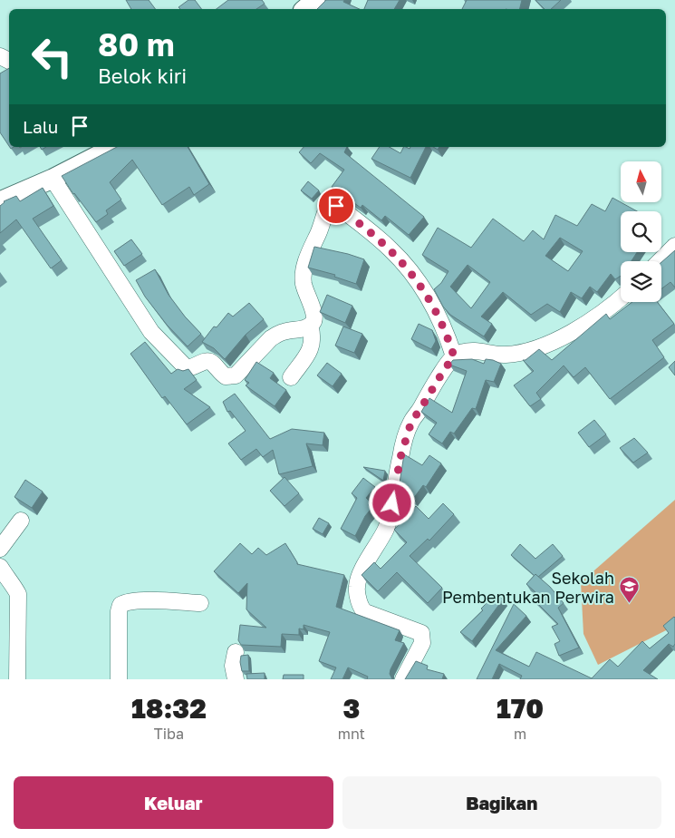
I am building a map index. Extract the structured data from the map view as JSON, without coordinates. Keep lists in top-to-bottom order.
{
  "places": {
    "school or university": ["Sekolah Pembentukan Perwira"]
  },
  "north": "top",
  "page": {
    "turn": ["80 m", "Belok kiri"],
    "then": "Lalu",
    "eta": [
      "18:32",
      "Tiba",
      "3",
      "mnt",
      "170",
      "m"
    ],
    "buttons": ["Keluar", "Bagikan"]
  }
}
